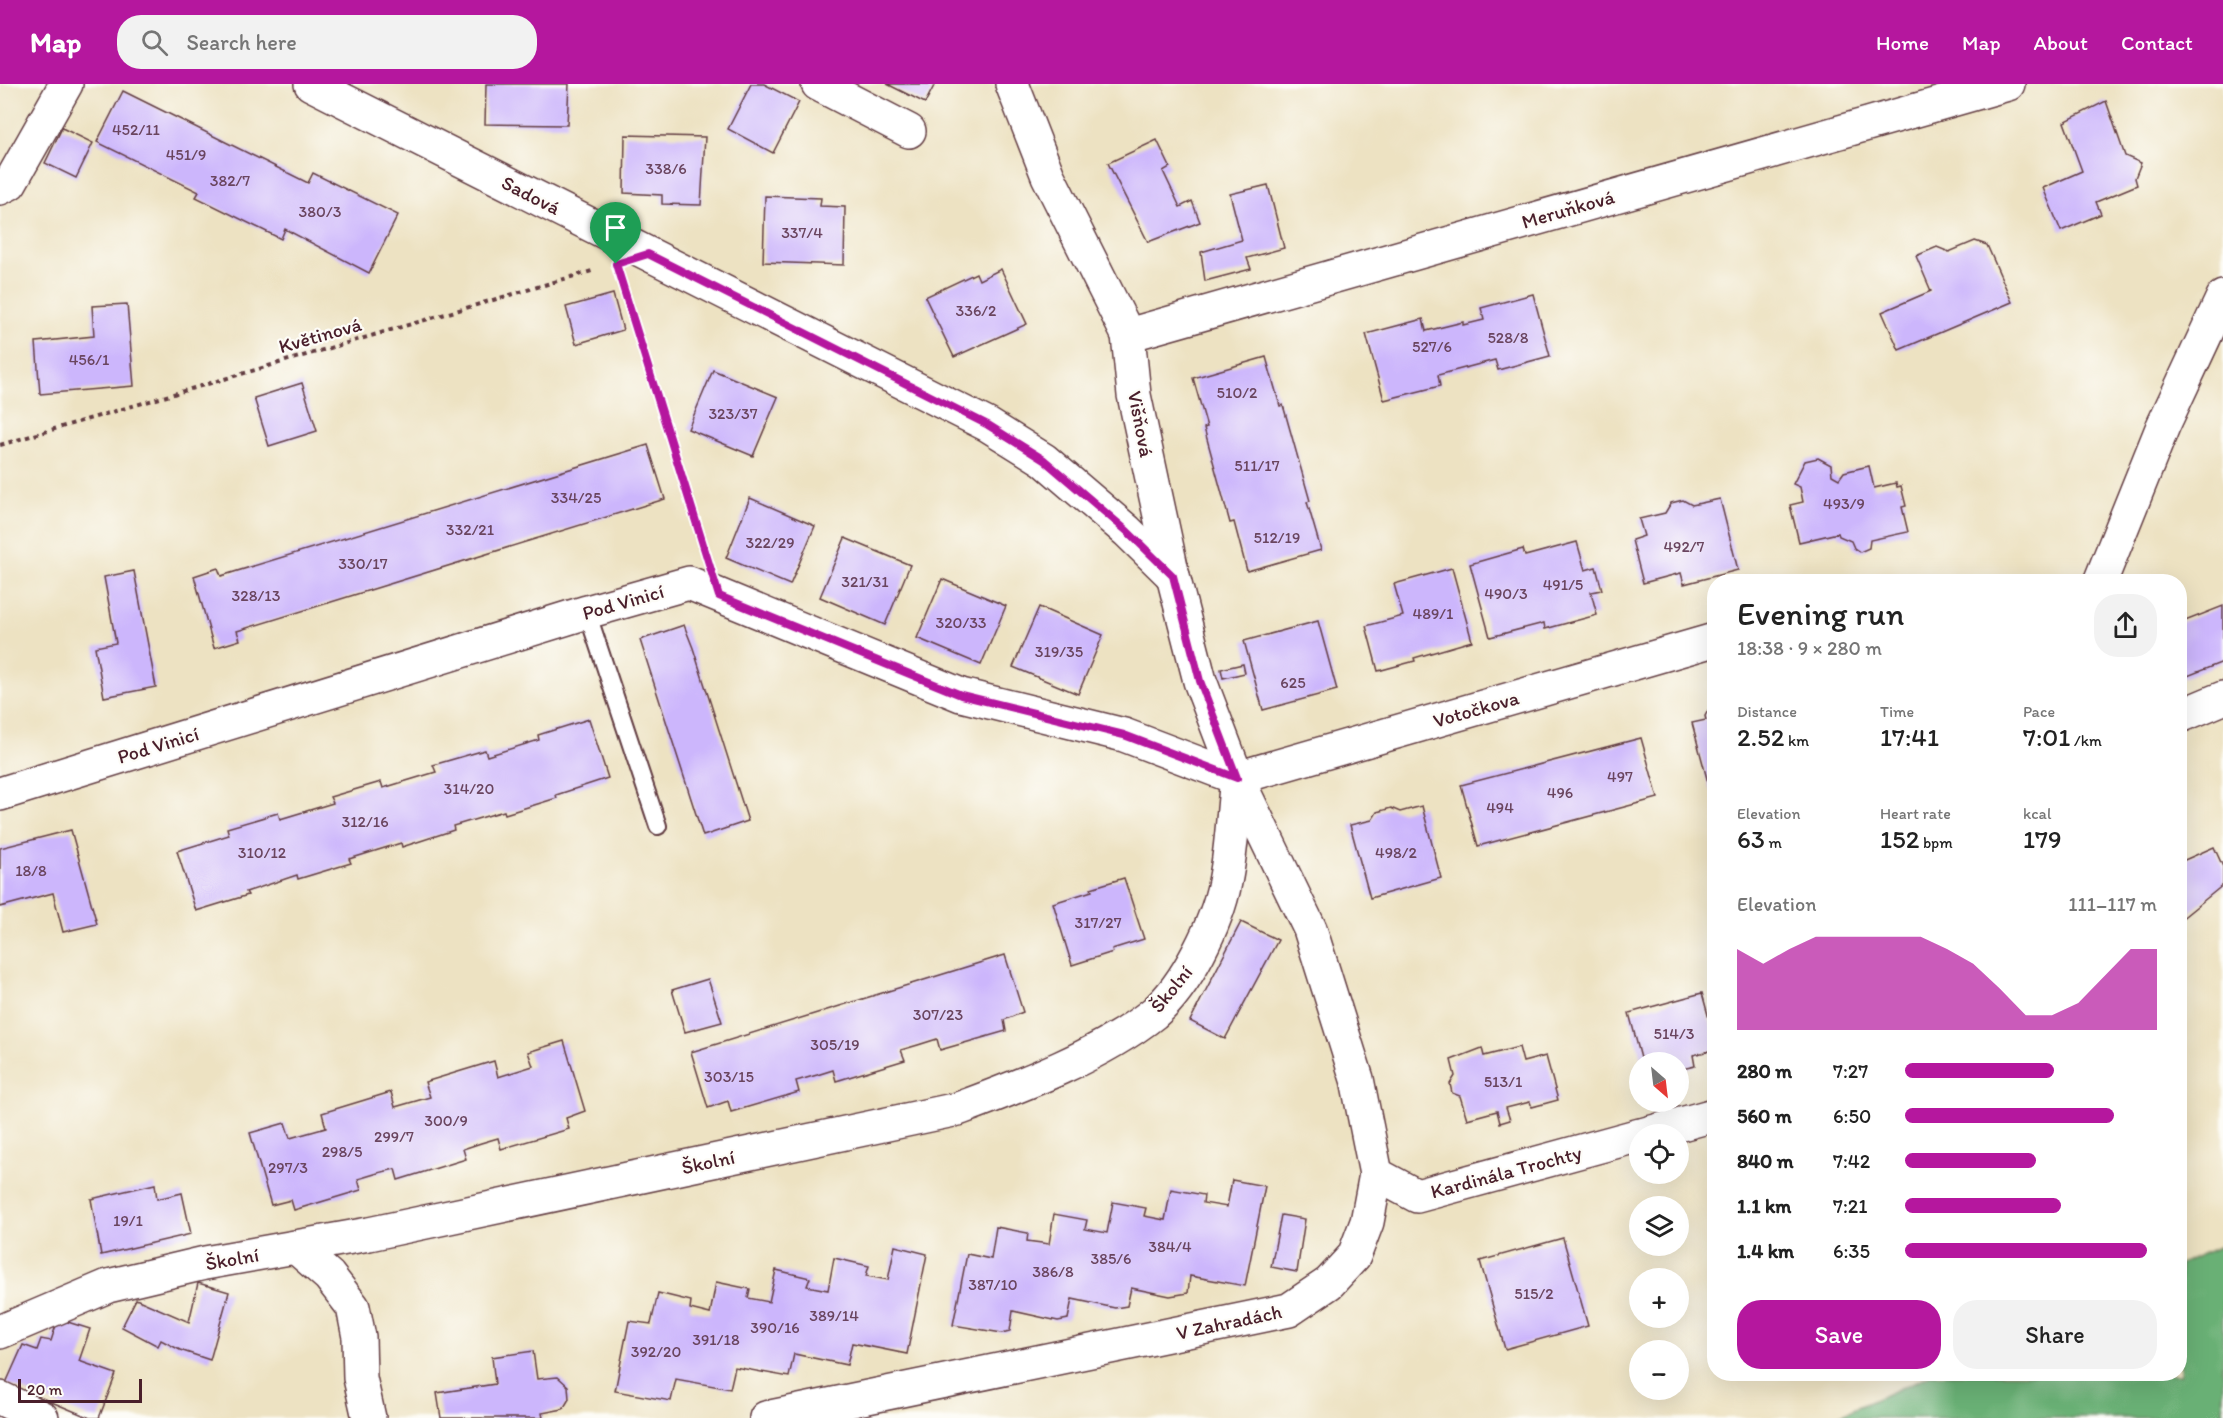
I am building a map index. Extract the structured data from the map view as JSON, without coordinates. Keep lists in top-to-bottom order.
{
  "streets": {
    "street": [
      "Sadová",
      "Meruňková",
      "Višňová",
      "Pod Vinicí",
      "Votočkova",
      "Školní",
      "Kardinála Trochty",
      "V Zahradách"
    ],
    "path": ["Květinová"]
  },
  "crossings": [
    ["Sadová", "Květinová"],
    ["Sadová", "Višňová"],
    ["Meruňková", "Višňová"],
    ["Višňová", "Pod Vinicí"],
    ["Višňová", "Votočkova"],
    ["Višňová", "Školní"],
    ["Višňová", "V Zahradách"],
    ["Pod Vinicí", "Votočkova"],
    ["Pod Vinicí", "Školní"],
    ["Pod Vinicí", "V Zahradách"],
    ["Votočkova", "Školní"],
    ["Votočkova", "V Zahradách"],
    ["Školní", "V Zahradách"],
    ["Kardinála Trochty", "V Zahradách"]
  ],
  "house_numbers": [
    "452/11",
    "451/9",
    "338/6",
    "382/7",
    "380/3",
    "337/4",
    "336/2",
    "528/8",
    "527/6",
    "456/1",
    "510/2",
    "323/37",
    "511/17",
    "334/25",
    "493/9",
    "332/21",
    "512/19",
    "322/29",
    "492/7",
    "330/17",
    "321/31",
    "491/5",
    "490/3",
    "328/13",
    "489/1",
    "320/33",
    "319/35",
    "625",
    "497",
    "314/20",
    "496",
    "494",
    "312/16",
    "310/12",
    "498/2",
    "18/8",
    "317/27",
    "307/23",
    "514/3",
    "305/19",
    "303/15",
    "513/1",
    "300/9",
    "299/7",
    "298/5",
    "297/3",
    "19/1",
    "384/4",
    "385/6",
    "386/8",
    "387/10",
    "515/2",
    "389/14",
    "390/16",
    "391/18",
    "392/20"
  ],
  "scale_bar": "20 m",
  "north": "bottom right",
  "page": {
    "header": "Map",
    "search": "Search here",
    "nav": [
      "Home",
      "Map",
      "About",
      "Contact"
    ],
    "heading": ["Evening run", "18:38 · 9 × 280 m"],
    "stats": [
      ["Distance", "2.52 km"],
      ["Time", "17:41"],
      ["Pace", "7:01 /km"],
      ["Elevation", "63 m"],
      ["Heart rate", "152 bpm"],
      ["kcal", "179"]
    ],
    "chart": ["Elevation", "111–117 m"],
    "list": [
      {
        "name": "280 m",
        "note": "7:27"
      },
      {
        "name": "560 m",
        "note": "6:50"
      },
      {
        "name": "840 m",
        "note": "7:42"
      },
      {
        "name": "1.1 km",
        "note": "7:21"
      },
      {
        "name": "1.4 km",
        "note": "6:35"
      }
    ],
    "map_buttons": ["+", "−"],
    "buttons": ["Save", "Share"],
    "scale": "20 m"
  }
}
